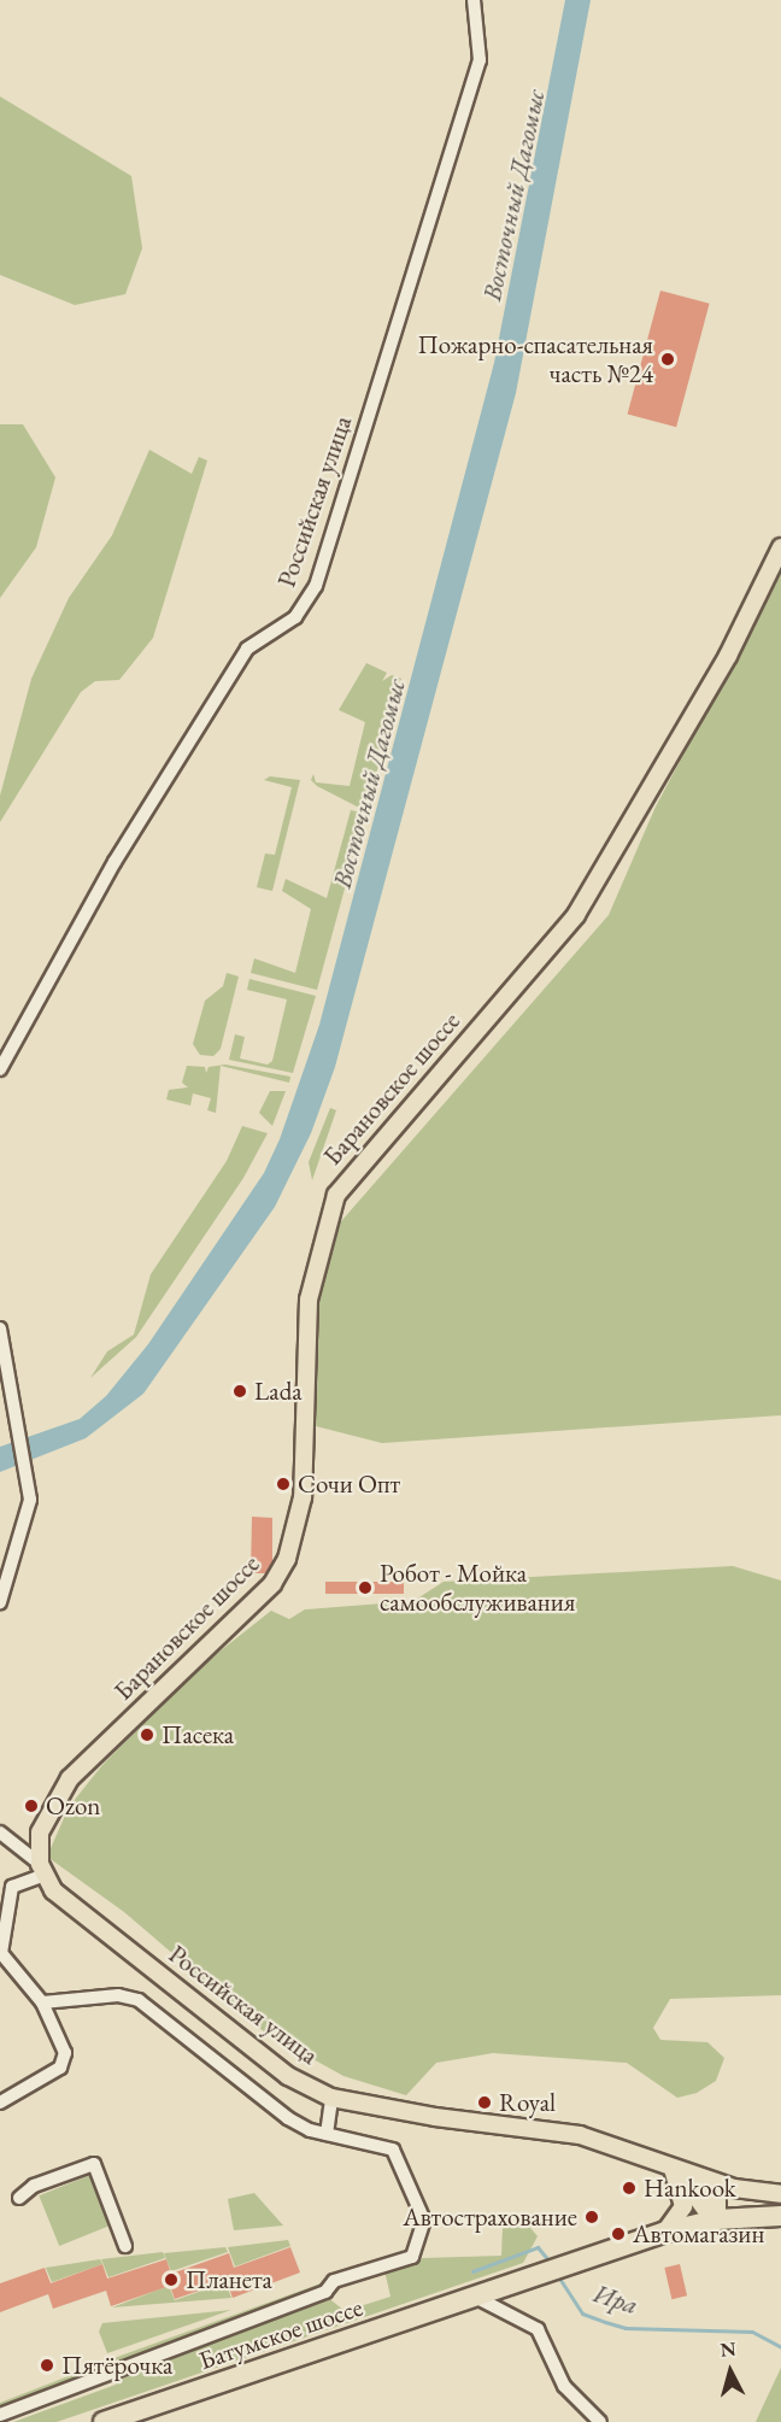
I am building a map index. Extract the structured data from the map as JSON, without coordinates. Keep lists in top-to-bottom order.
{
  "streets": {
    "highway": ["Батумское шоссе"],
    "main road": ["Российская улица", "Барановское шоссе"]
  },
  "crossings": [
    ["Российская улица", "Барановское шоссе"]
  ],
  "water": ["Восточный Дагомыс", "Ира"],
  "places": [
    "Пожарно-спасательная часть №24",
    "Lada",
    "Сочи Опт",
    "Робот - Мойка самообслуживания",
    "Пасека",
    "Ozon",
    "Royal",
    "Hankook",
    "Автострахование",
    "Автомагазин",
    "Планета",
    "Пятёрочка"
  ],
  "north": "top"
}
